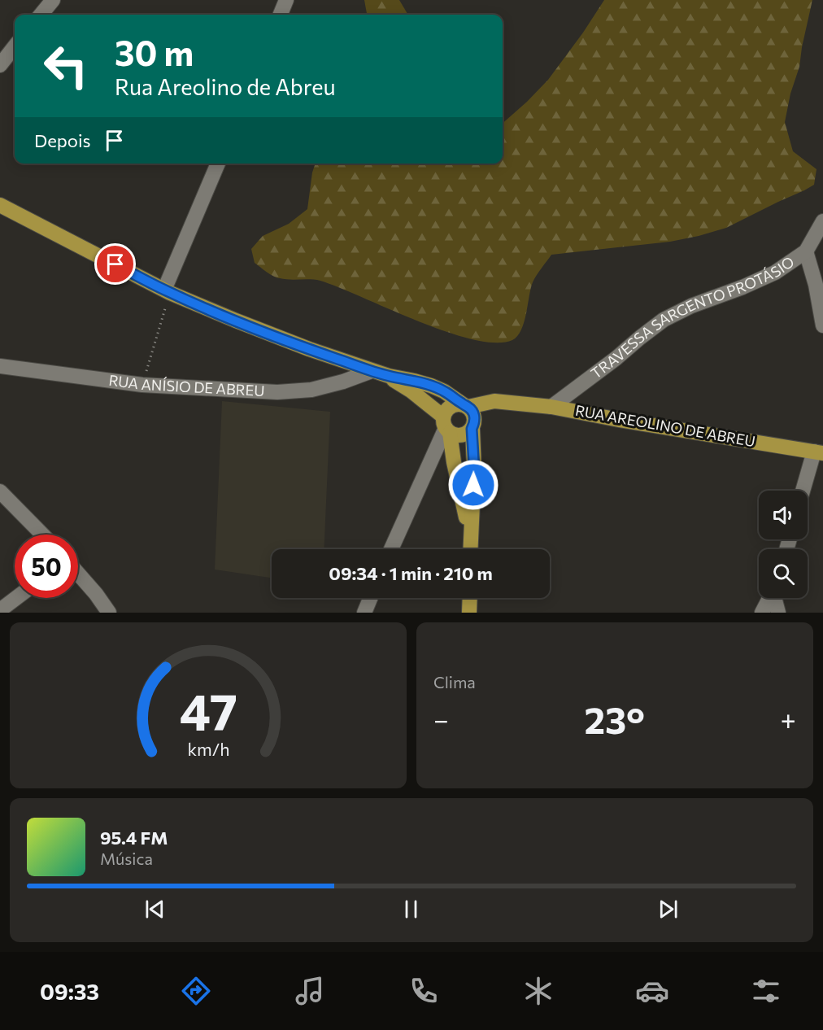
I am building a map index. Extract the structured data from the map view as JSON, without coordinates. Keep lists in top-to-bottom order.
{
  "streets": {
    "main road": ["RUA AREOLINO DE ABREU"],
    "street": ["TRAVESSA SARGENTO PROTÁSIO", "RUA ANÍSIO DE ABREU"]
  },
  "crossings": [
    ["TRAVESSA SARGENTO PROTÁSIO", "RUA AREOLINO DE ABREU"]
  ],
  "page": {
    "turn": ["30 m", "Rua Areolino de Abreu"],
    "then": "Depois",
    "limit": "50",
    "trip": "09:34 · 1 min · 210 m",
    "tile": "Clima",
    "heat": ["−", "23°", "+"],
    "song": ["95.4 FM", "Música"],
    "tabs": "09:33",
    "gauge": ["47", "km/h"]
  }
}
